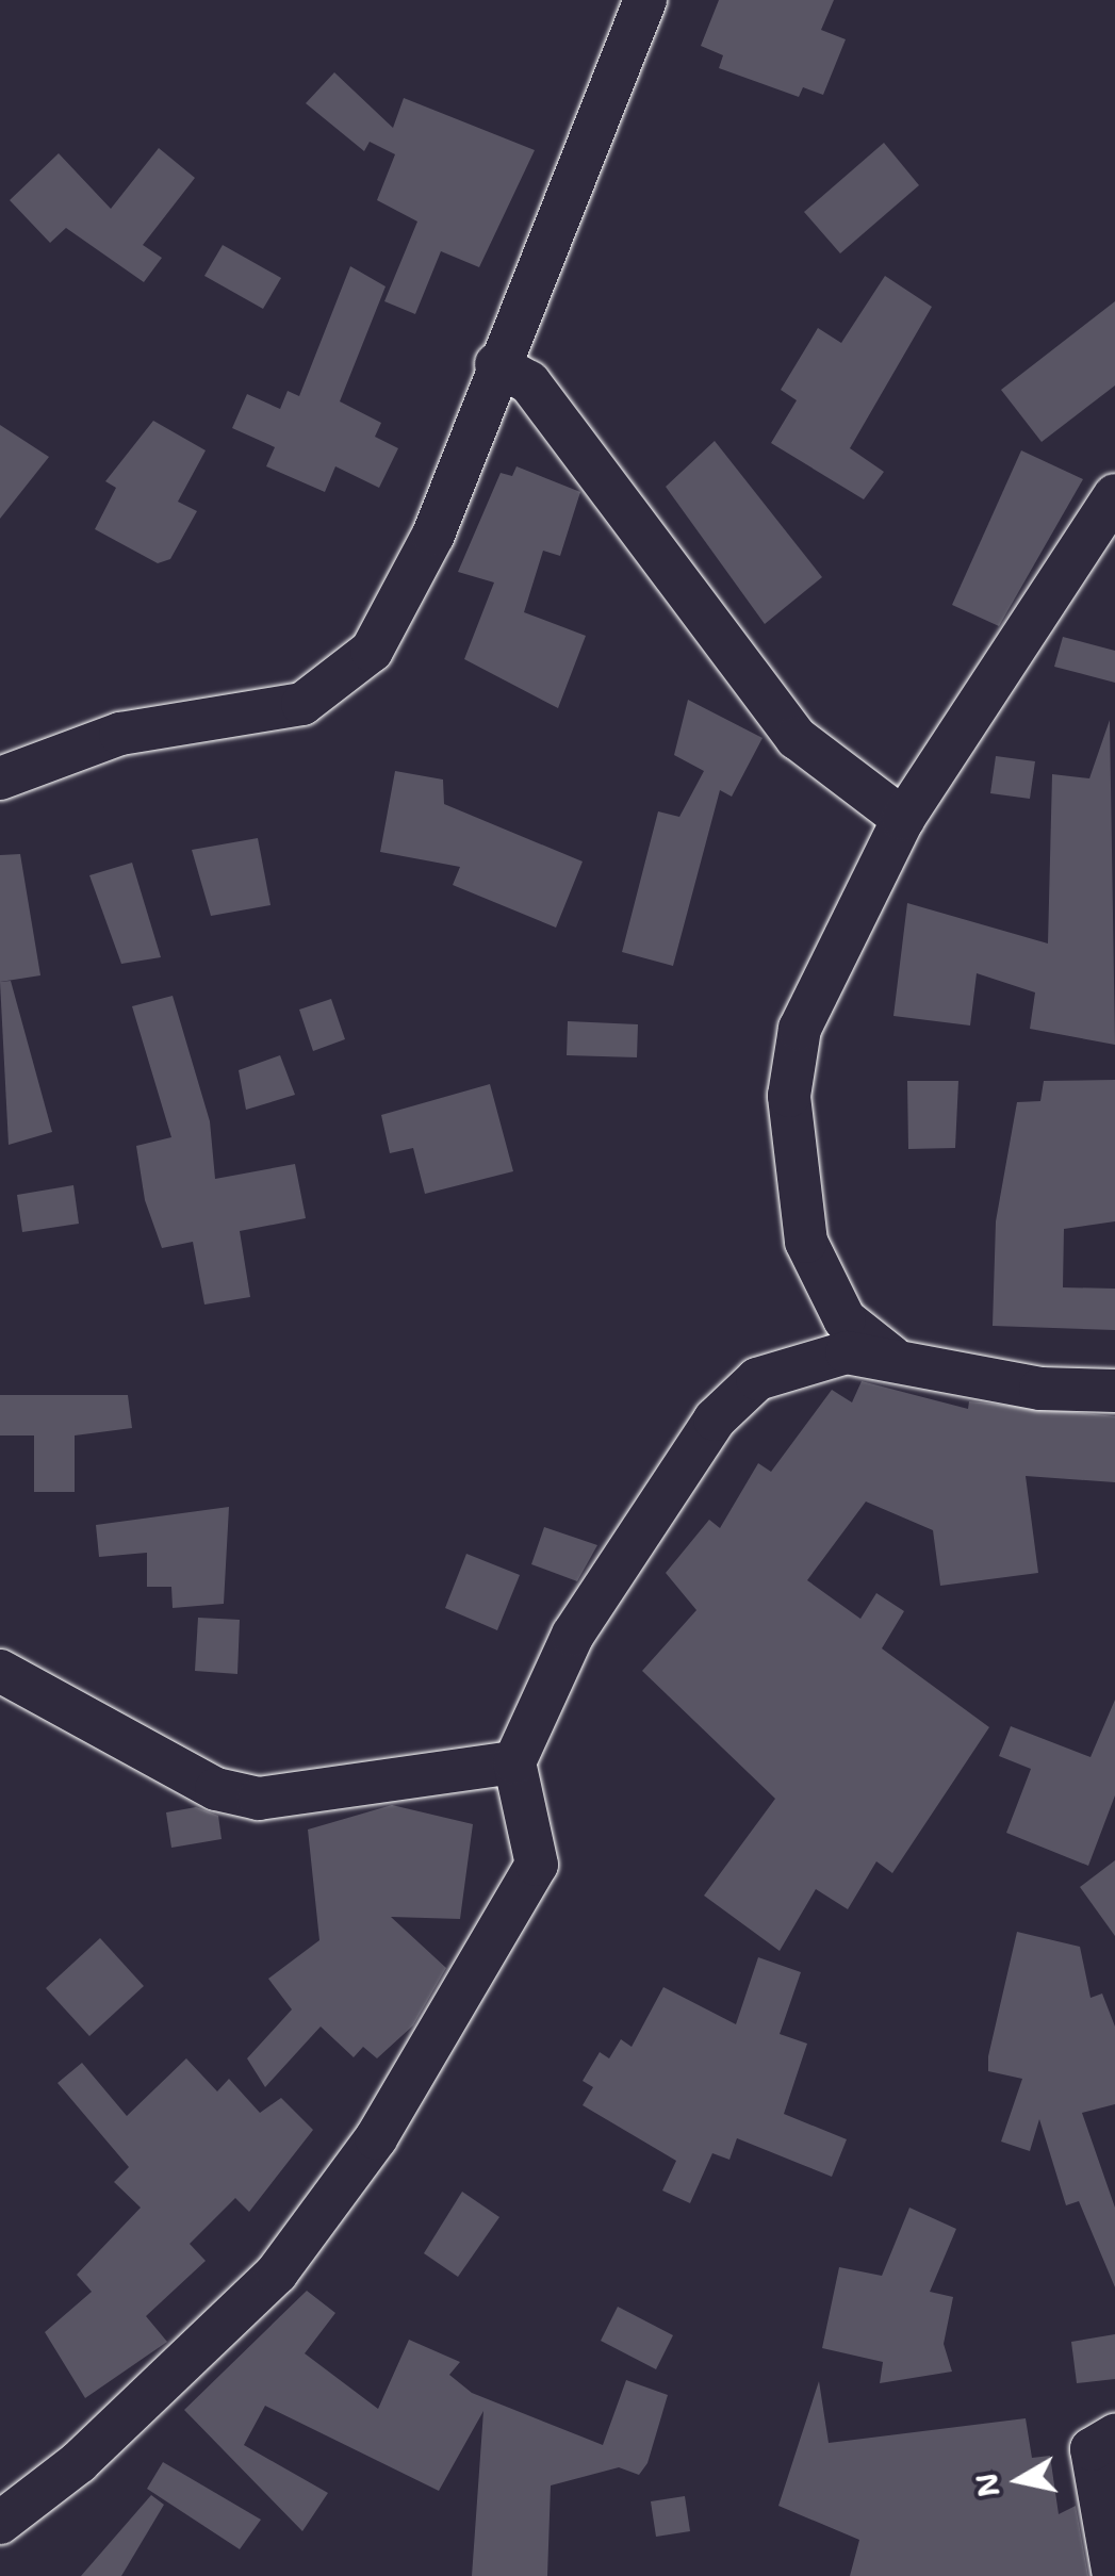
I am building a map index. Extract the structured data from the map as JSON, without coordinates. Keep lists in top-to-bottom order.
{
  "north": "left"
}
